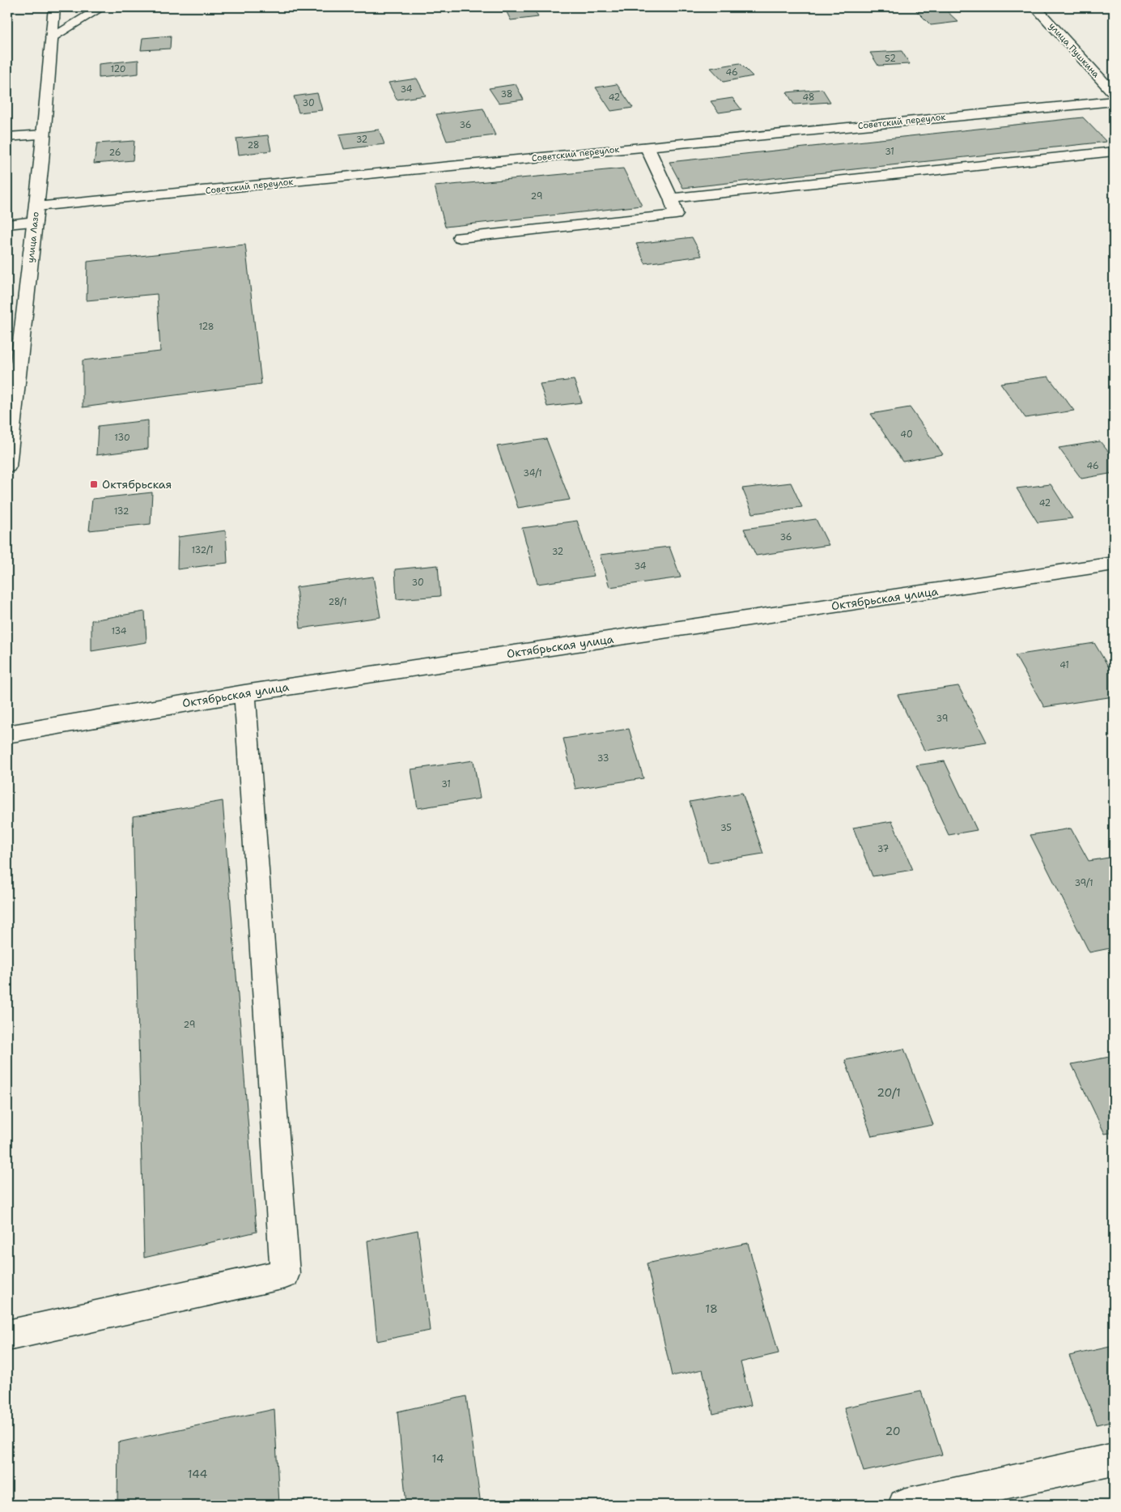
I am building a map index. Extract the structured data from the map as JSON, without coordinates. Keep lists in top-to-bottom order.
{
  "streets": {
    "street": [
      "улица Пушкина",
      "Советский переулок",
      "улица Лазо",
      "Октябрьская улица"
    ]
  },
  "crossings": [
    ["Советский переулок", "улица Лазо"]
  ],
  "places": {
    "transit": ["Октябрьская"]
  },
  "house_numbers": [
    "52",
    "120",
    "46",
    "34",
    "38",
    "42",
    "48",
    "30",
    "36",
    "32",
    "28",
    "31",
    "26",
    "29",
    "128",
    "40",
    "130",
    "46",
    "34/1",
    "42",
    "132",
    "36",
    "132/1",
    "32",
    "34",
    "30",
    "28/1",
    "134",
    "41",
    "39",
    "33",
    "31",
    "35",
    "37",
    "39/1",
    "29",
    "20/1",
    "18",
    "20",
    "14",
    "144"
  ]
}
